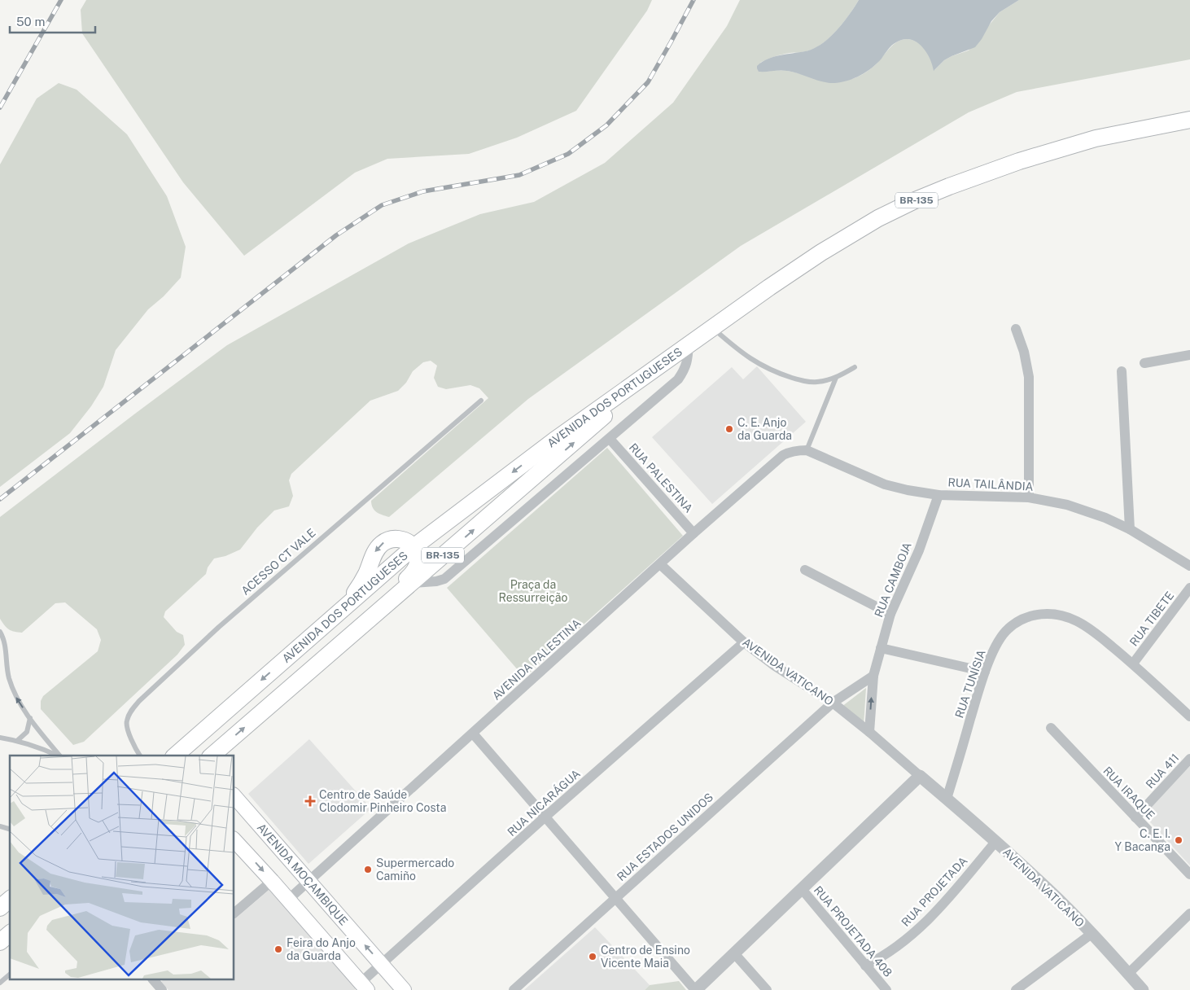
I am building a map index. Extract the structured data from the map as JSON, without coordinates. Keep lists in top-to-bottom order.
{
  "streets": {
    "highway": ["BR-135", "AVENIDA DOS PORTUGUESES"],
    "main road": ["AVENIDA MOÇAMBIQUE"],
    "street": [
      "RUA PALESTINA",
      "RUA TAILÂNDIA",
      "RUA CAMBOJA",
      "RUA TIBETE",
      "AVENIDA PALESTINA",
      "AVENIDA VATICANO",
      "RUA TUNÍSIA",
      "RUA 411",
      "RUA IRAQUE",
      "RUA NICARÁGUA",
      "RUA ESTADOS UNIDOS",
      "RUA PROJETADA",
      "RUA PROJETADA 408"
    ],
    "lane": ["ACESSO CT VALE"]
  },
  "crossings": [
    ["BR-135", "AVENIDA DOS PORTUGUESES"],
    ["RUA PALESTINA", "AVENIDA PALESTINA"],
    ["RUA TAILÂNDIA", "RUA CAMBOJA"],
    ["RUA TAILÂNDIA", "AVENIDA PALESTINA"],
    ["RUA CAMBOJA", "AVENIDA VATICANO"],
    ["RUA TIBETE", "RUA TUNÍSIA"],
    ["AVENIDA PALESTINA", "AVENIDA VATICANO"],
    ["AVENIDA PALESTINA", "AVENIDA MOÇAMBIQUE"],
    ["AVENIDA VATICANO", "RUA TUNÍSIA"],
    ["AVENIDA VATICANO", "RUA NICARÁGUA"],
    ["AVENIDA VATICANO", "RUA ESTADOS UNIDOS"],
    ["AVENIDA VATICANO", "RUA PROJETADA"],
    ["RUA 411", "RUA IRAQUE"],
    ["RUA NICARÁGUA", "AVENIDA MOÇAMBIQUE"],
    ["RUA PROJETADA", "RUA PROJETADA 408"]
  ],
  "parks": ["Praça da Ressurreição"],
  "places": {
    "other": [
      "C. E. Anjo da Guarda",
      "C. E. I. Y Bacanga",
      "Supermercado Camiño",
      "Feira do Anjo da Guarda",
      "Centro de Ensino Vicente Maia"
    ],
    "health": ["Centro de Saúde Clodomir Pinheiro Costa"]
  },
  "scale_bar": "50 m"
}
